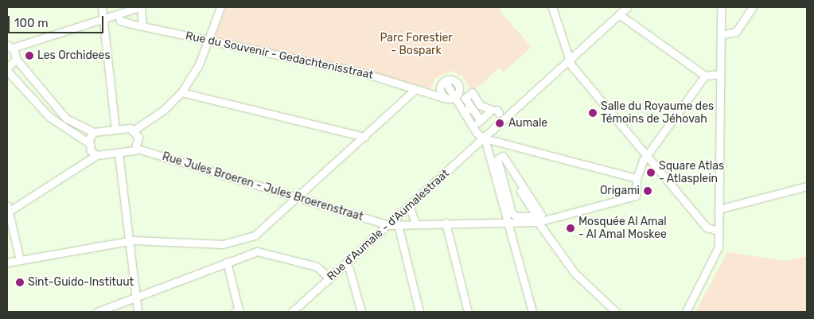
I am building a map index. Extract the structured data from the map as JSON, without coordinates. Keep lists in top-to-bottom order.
{
  "streets": {
    "street": ["Rue du Souvenir - Gedachtenisstraat", "Rue Jules Broeren - Jules Broerenstraat", "Rue d'Aumale - d'Aumalestraat"]
  },
  "crossings": [
    ["Rue Jules Broeren - Jules Broerenstraat", "Rue d'Aumale - d'Aumalestraat"]
  ],
  "parks": ["Parc Forestier - Bospark"],
  "places": [
    "Les Orchidees",
    "Salle du Royaume des Témoins de Jéhovah",
    "Aumale",
    "Square Atlas - Atlasplein",
    "Origami",
    "Mosquée Al Amal - Al Amal Moskee",
    "Sint-Guido-Instituut"
  ],
  "scale_bar": "100 m"
}
